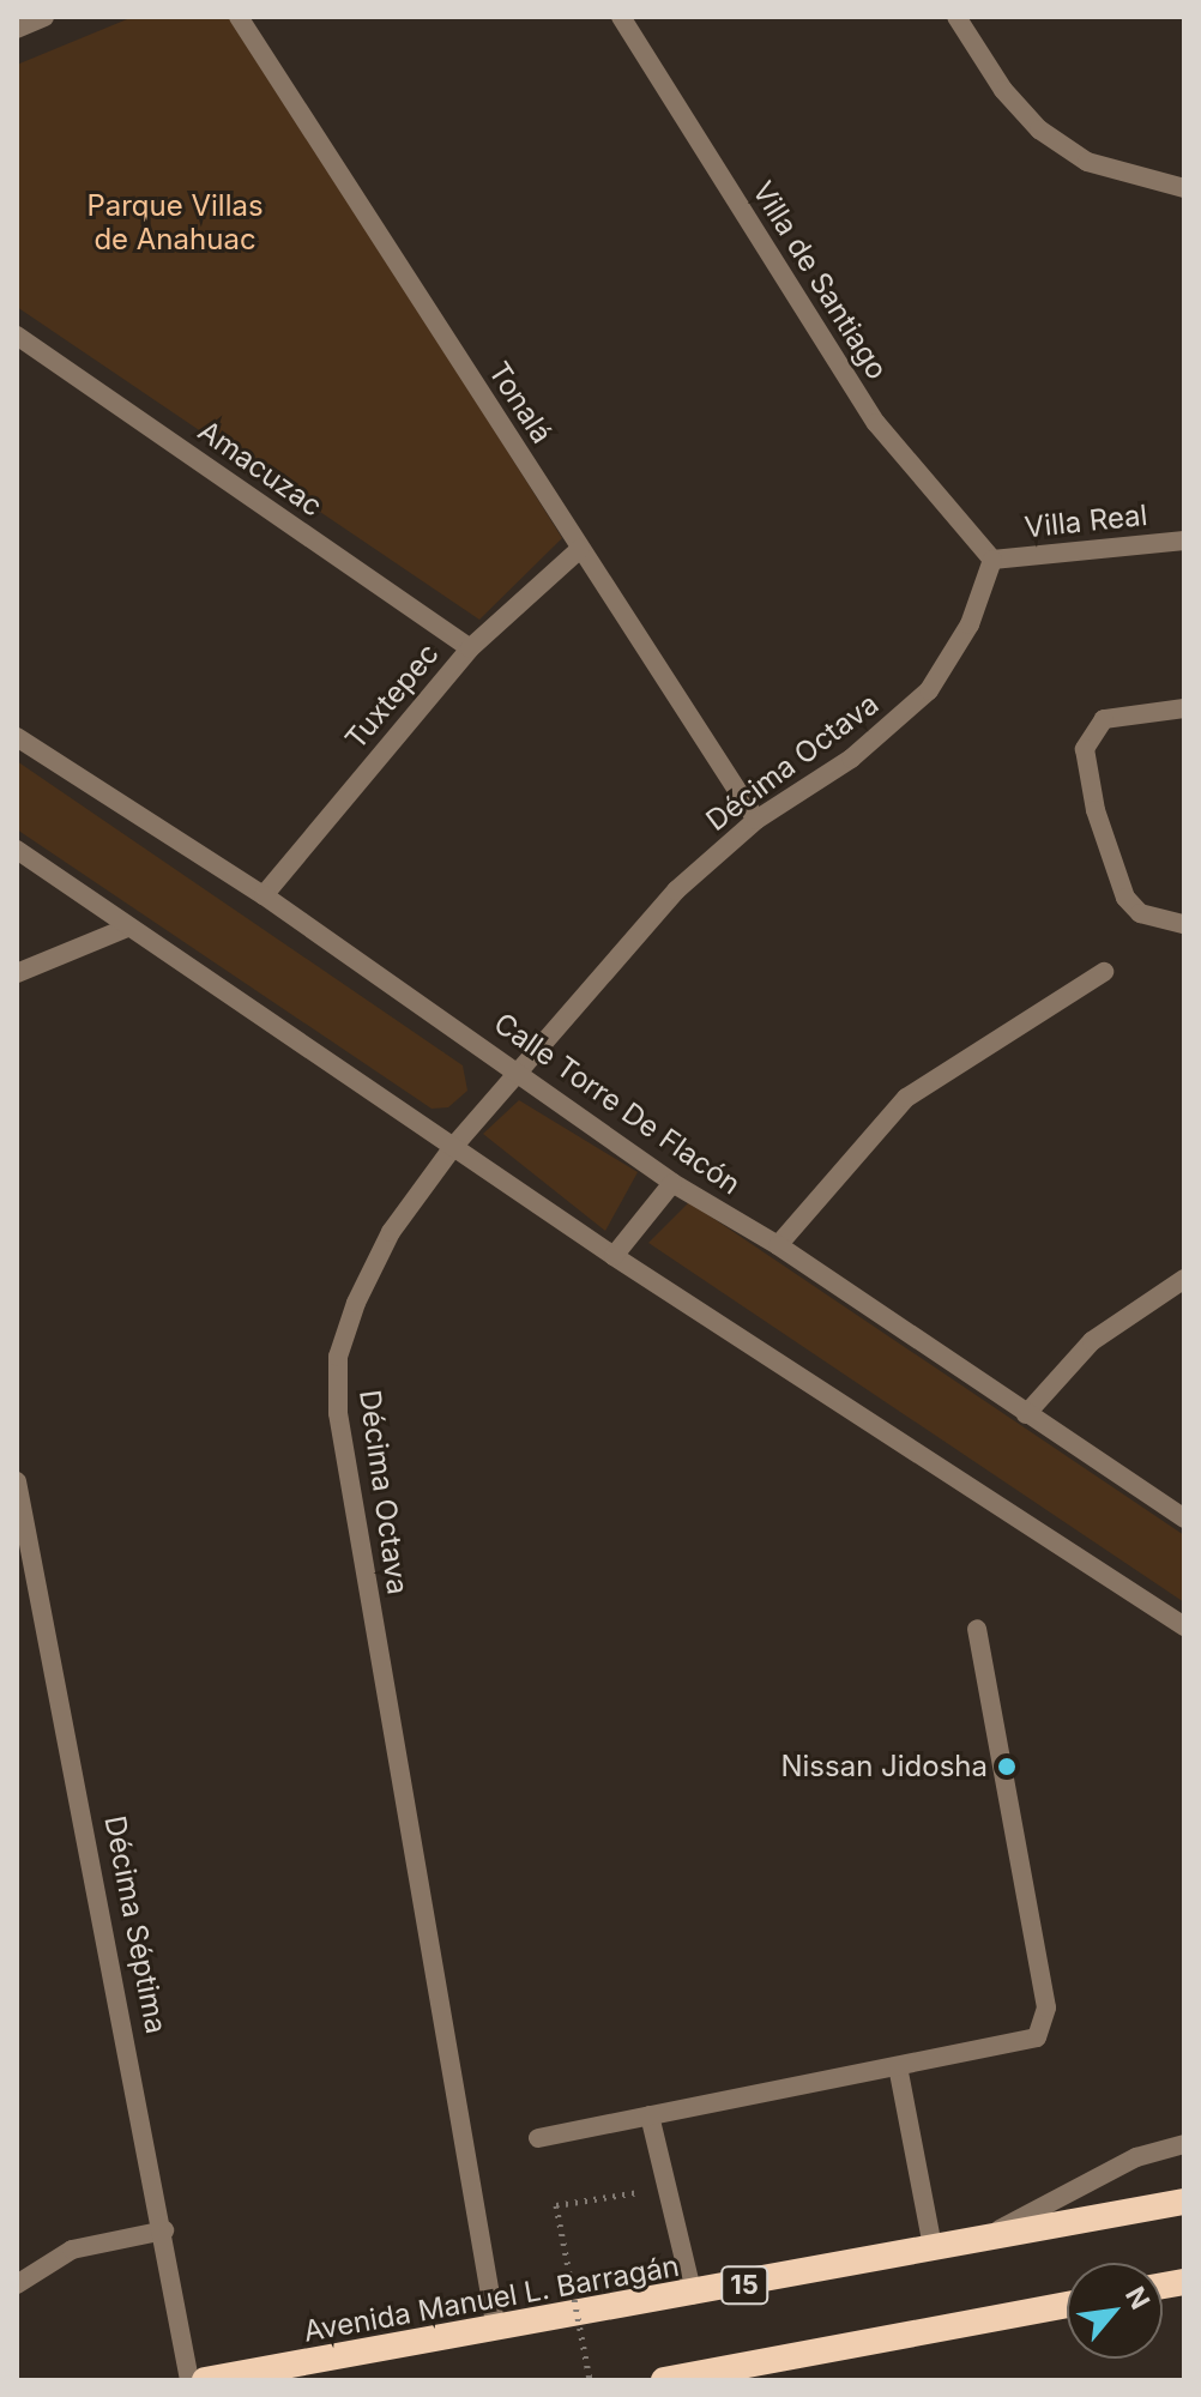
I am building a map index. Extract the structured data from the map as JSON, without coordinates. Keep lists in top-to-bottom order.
{
  "streets": {
    "highway": ["15", "Avenida Manuel L. Barragán"],
    "street": [
      "Villa de Santiago",
      "Tonalá",
      "Amacuzac",
      "Villa Real",
      "Tuxtepec",
      "Décima Octava",
      "Calle Torre De Flacón",
      "Décima Séptima"
    ]
  },
  "crossings": [
    ["Villa de Santiago", "Villa Real"],
    ["Villa de Santiago", "Décima Octava"],
    ["Tonalá", "Tuxtepec"],
    ["Tonalá", "Décima Octava"],
    ["Amacuzac", "Tuxtepec"],
    ["Villa Real", "Décima Octava"],
    ["Tuxtepec", "Calle Torre De Flacón"],
    ["Décima Octava", "Calle Torre De Flacón"],
    ["Décima Octava", "Avenida Manuel L. Barragán"]
  ],
  "parks": ["Parque Villas de Anahuac"],
  "places": ["Nissan Jidosha"],
  "north": "top right"
}
